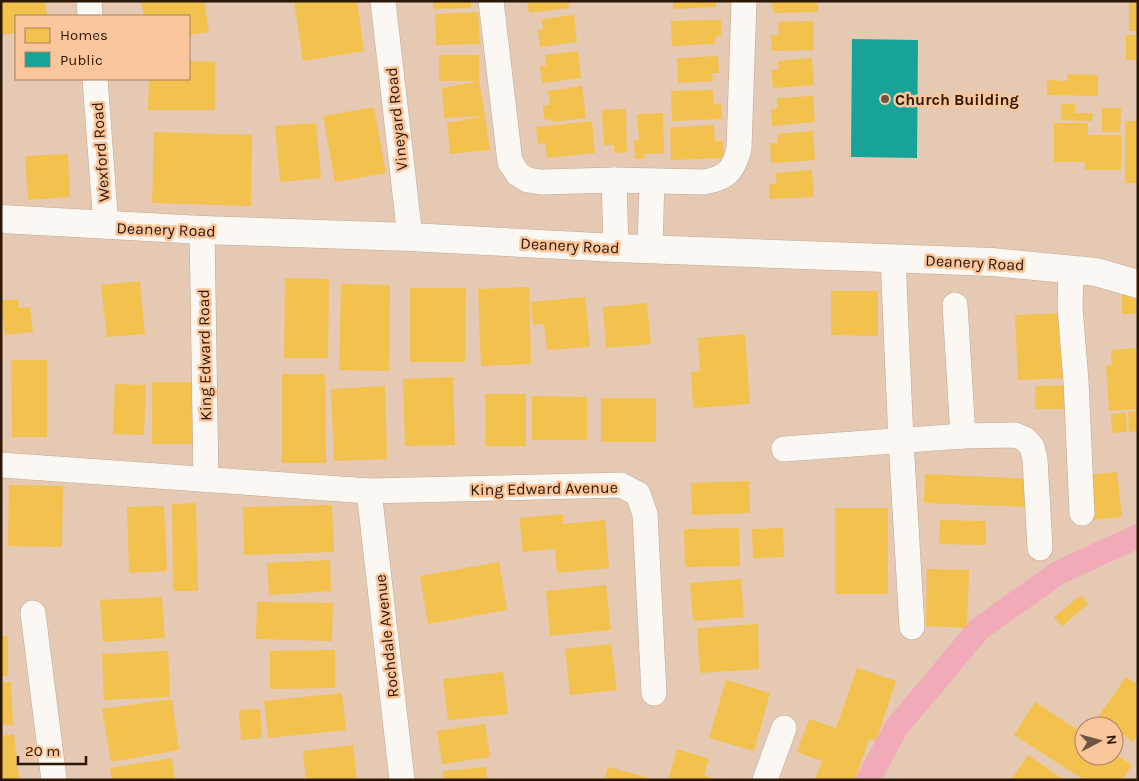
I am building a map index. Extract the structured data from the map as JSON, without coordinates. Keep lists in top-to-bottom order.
{
  "streets": {
    "street": [
      "Vineyard Road",
      "Wexford Road",
      "Deanery Road",
      "King Edward Road",
      "King Edward Avenue",
      "Rochdale Avenue"
    ]
  },
  "crossings": [
    ["Vineyard Road", "Deanery Road"],
    ["Wexford Road", "Deanery Road"],
    ["Deanery Road", "King Edward Road"],
    ["King Edward Avenue", "Rochdale Avenue"]
  ],
  "places": ["Church Building"],
  "legend": ["Homes", "Public"],
  "scale_bar": "20 m",
  "north": "right"
}
